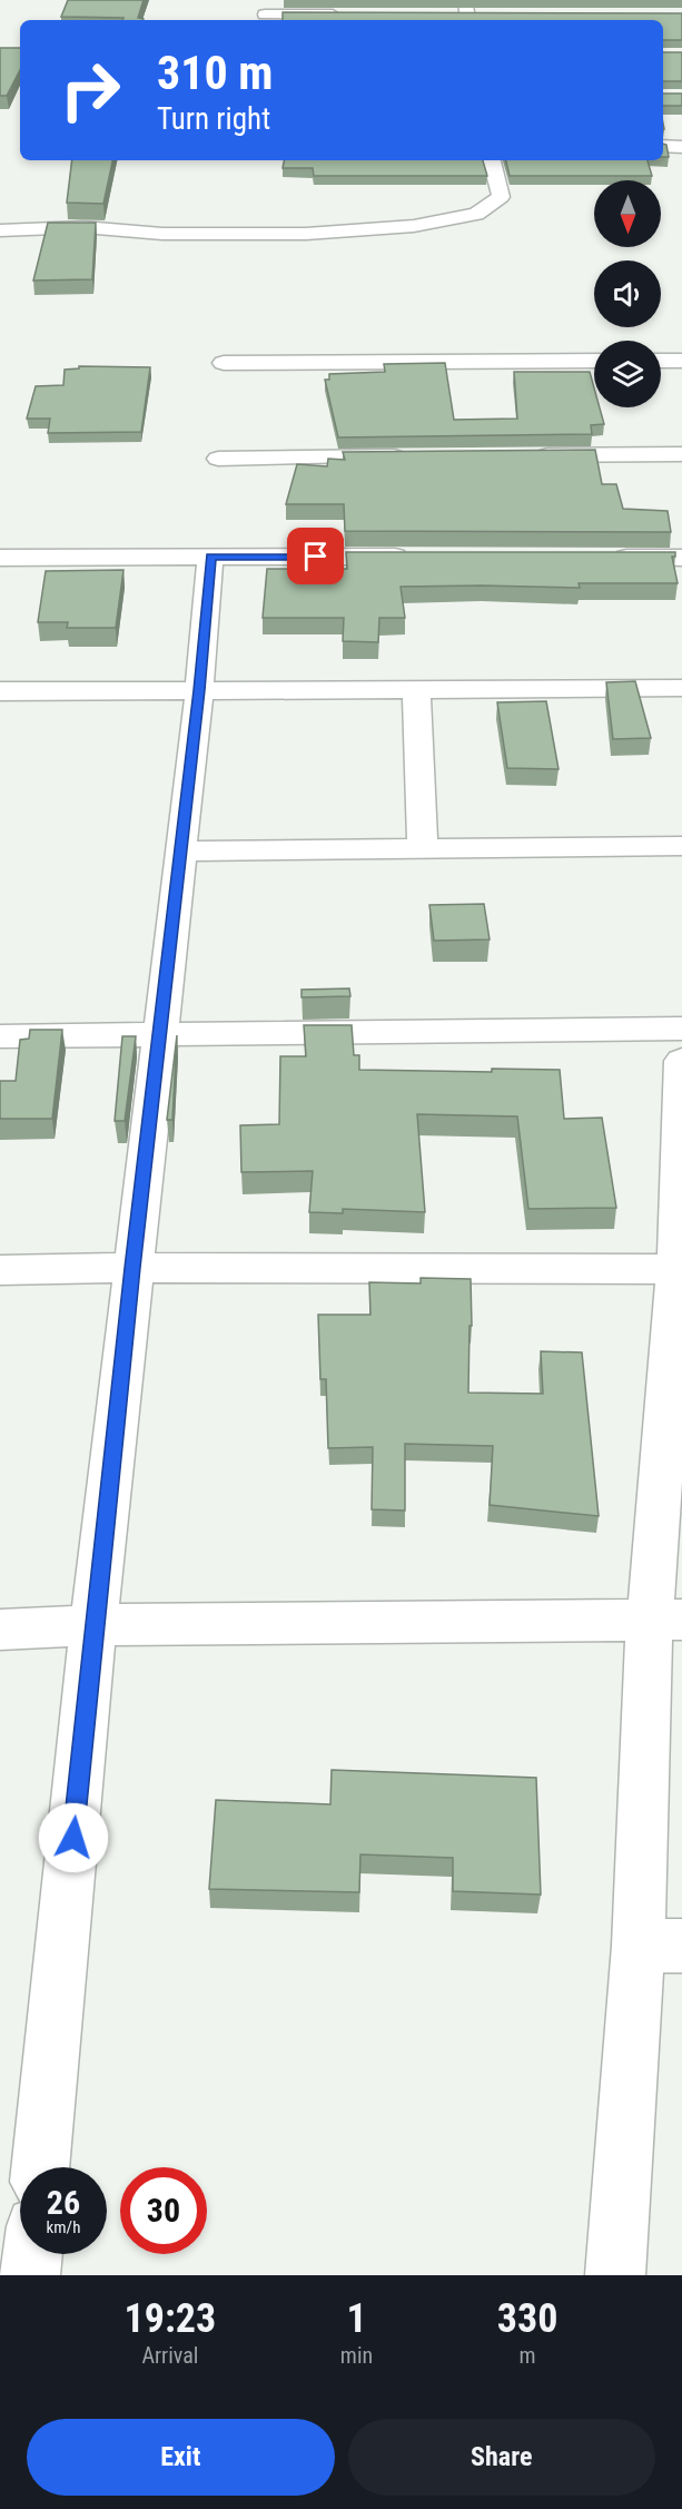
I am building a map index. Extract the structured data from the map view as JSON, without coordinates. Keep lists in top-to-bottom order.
{
  "north": "bottom",
  "page": {
    "turn": ["310 m", "Turn right"],
    "speed": "26 km/h",
    "limit": "30",
    "eta": [
      "19:23",
      "Arrival",
      "1",
      "min",
      "330",
      "m"
    ],
    "buttons": ["Exit", "Share"]
  }
}
